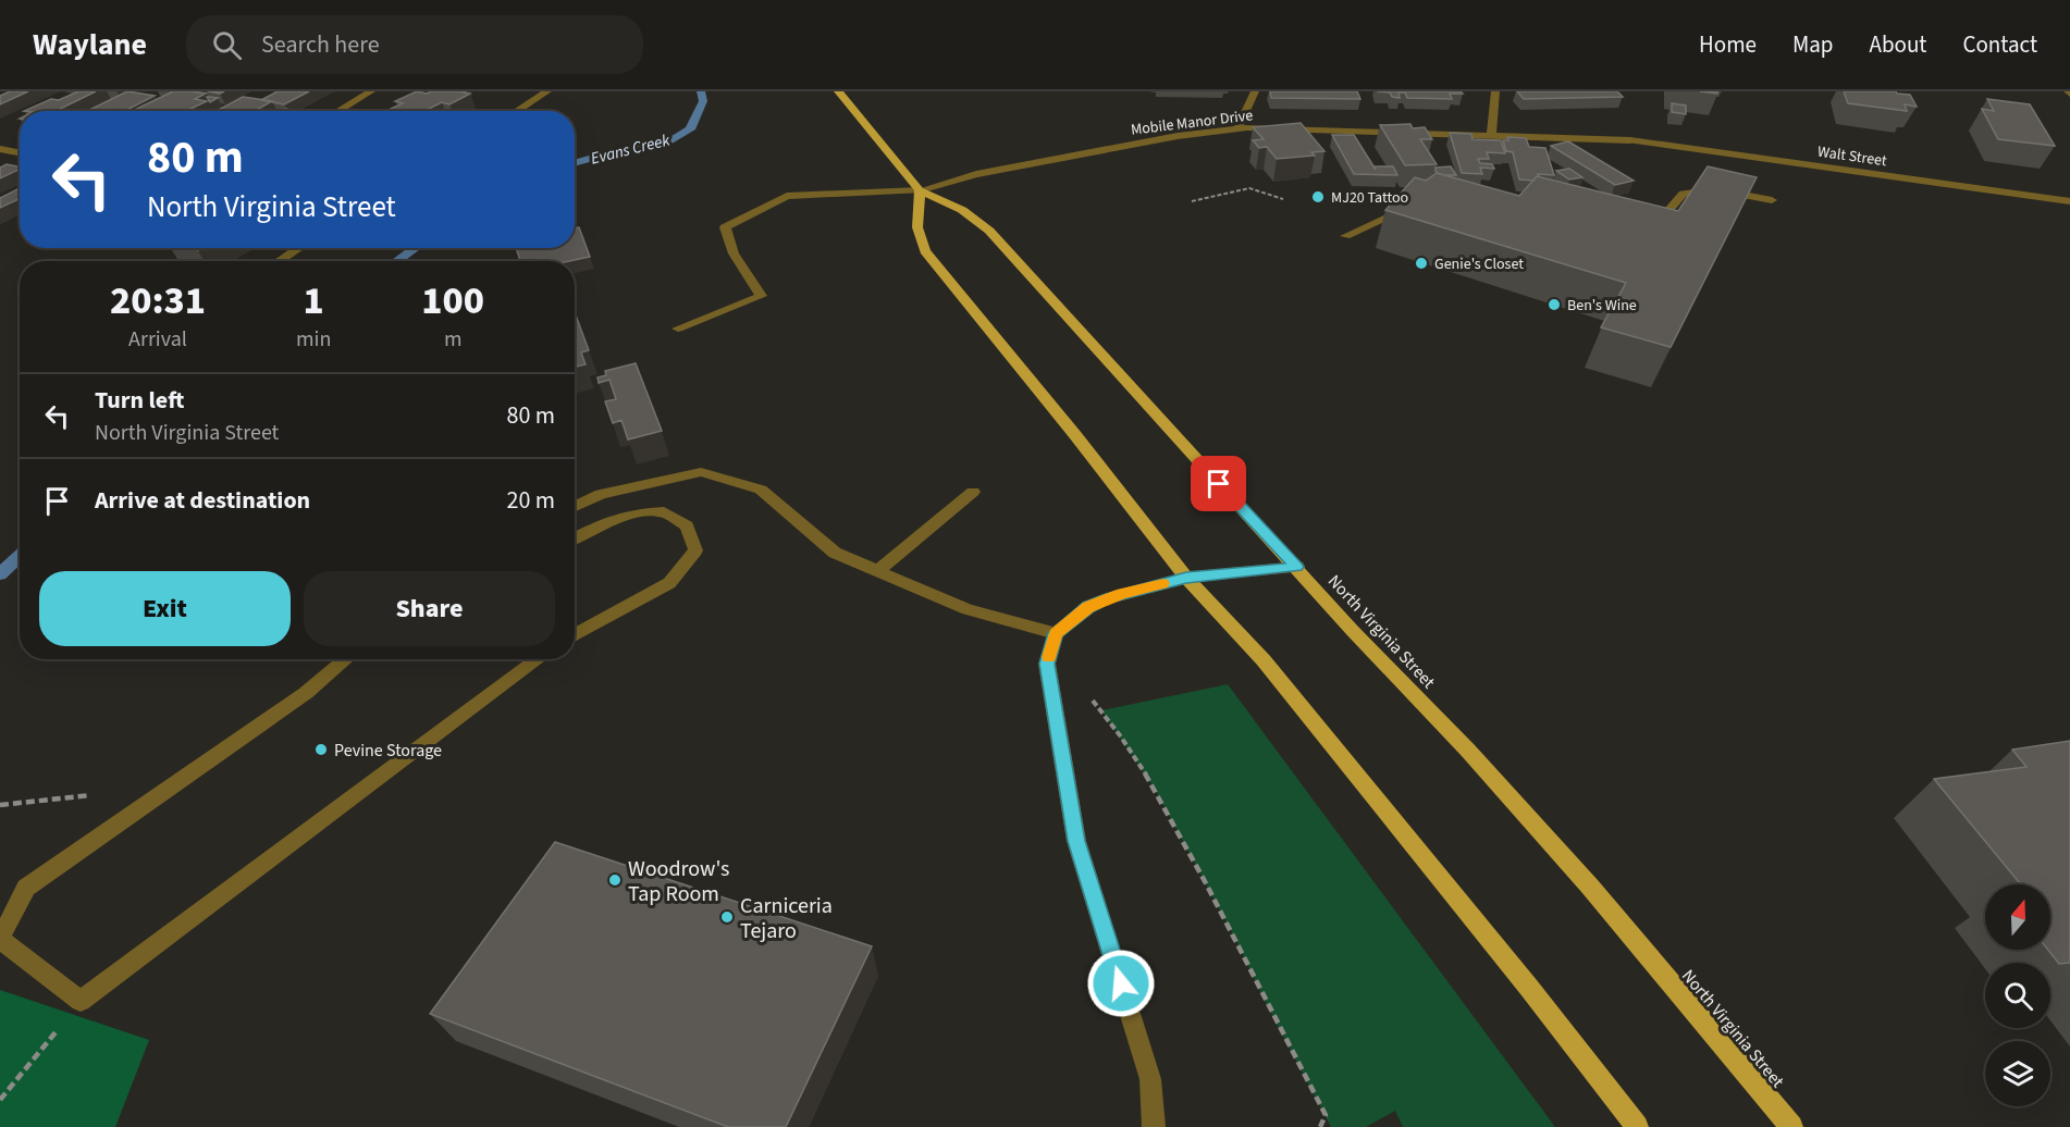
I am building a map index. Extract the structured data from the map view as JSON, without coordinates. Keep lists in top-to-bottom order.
{
  "streets": {
    "main road": ["North Virginia Street"],
    "street": ["Mobile Manor Drive", "Walt Street"]
  },
  "crossings": [
    ["Mobile Manor Drive", "Walt Street"],
    ["Mobile Manor Drive", "North Virginia Street"]
  ],
  "water": ["Evans Creek"],
  "places": [
    "MJ20 Tattoo",
    "Genie's Closet",
    "Ben's Wine",
    "Pevine Storage",
    "Woodrow's Tap Room",
    "Carniceria Tejaro"
  ],
  "north": "top",
  "page": {
    "header": "Waylane",
    "search": "Search here",
    "nav": [
      "Home",
      "Map",
      "About",
      "Contact"
    ],
    "turn": ["80 m", "North Virginia Street"],
    "eta": [
      "20:31",
      "Arrival",
      "1",
      "min",
      "100",
      "m"
    ],
    "list": [
      {
        "name": "Turn left",
        "note": "North Virginia Street",
        "value": "80 m"
      },
      {
        "name": "Arrive at destination",
        "value": "20 m"
      }
    ],
    "buttons": ["Exit", "Share"]
  }
}
